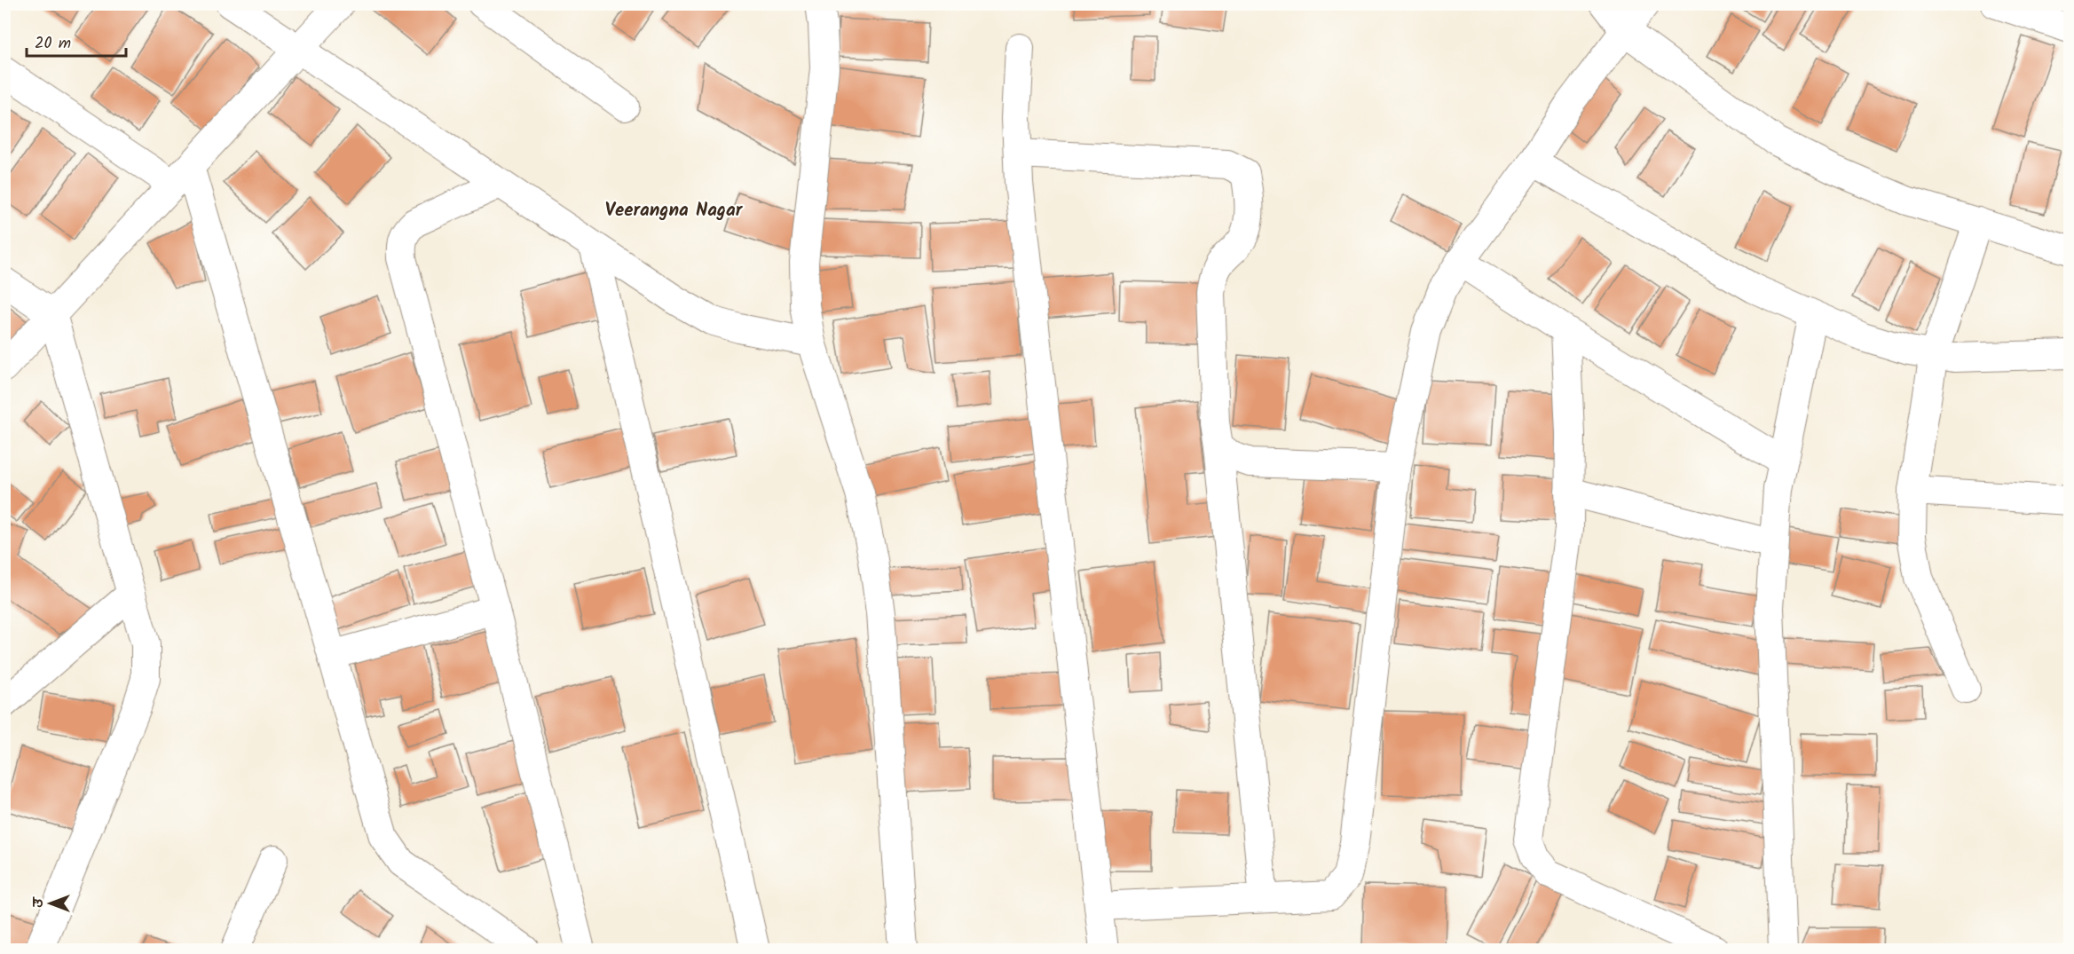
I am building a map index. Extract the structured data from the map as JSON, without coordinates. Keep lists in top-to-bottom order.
{
  "districts": ["Veerangna Nagar"],
  "scale_bar": "20 m",
  "north": "left"
}
